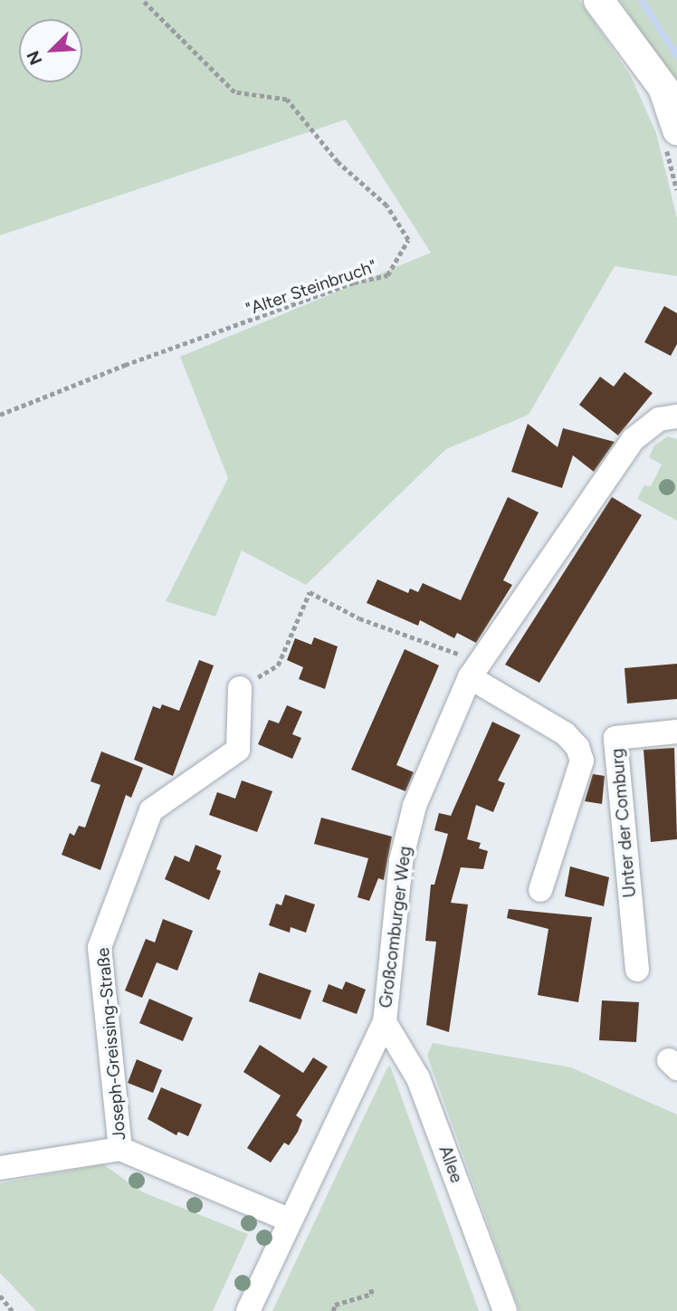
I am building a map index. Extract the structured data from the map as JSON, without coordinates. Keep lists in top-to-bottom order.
{
  "streets": {
    "street": [
      "Unter der Comburg",
      "Großcomburger Weg",
      "Joseph-Greissing-Straße",
      "Allee"
    ],
    "path": ["\"Alter Steinbruch\""]
  },
  "crossings": [
    ["Großcomburger Weg", "Allee"]
  ],
  "north": "bottom left"
}
